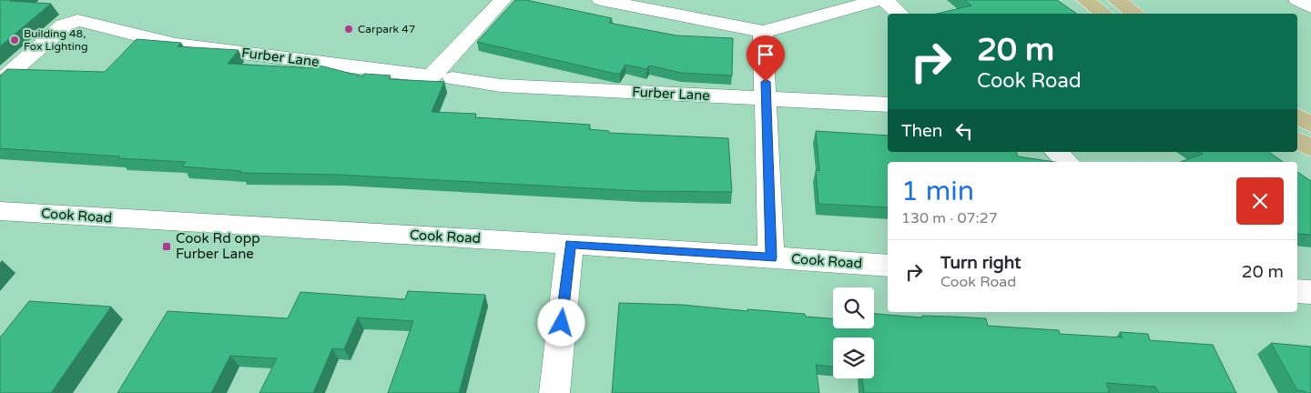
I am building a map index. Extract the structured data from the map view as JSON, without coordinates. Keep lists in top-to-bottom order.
{
  "streets": {
    "street": ["Furber Lane", "Cook Road"]
  },
  "places": {
    "other": ["Carpark 47", "Building 48, Fox Lighting"],
    "transit": ["Cook Rd opp Furber Lane"]
  },
  "page": {
    "turn": ["20 m", "Cook Road"],
    "then": "Then",
    "heading": ["1 min", "130 m · 07:27"],
    "list": [
      {
        "name": "Turn right",
        "note": "Cook Road",
        "value": "20 m"
      }
    ]
  }
}
